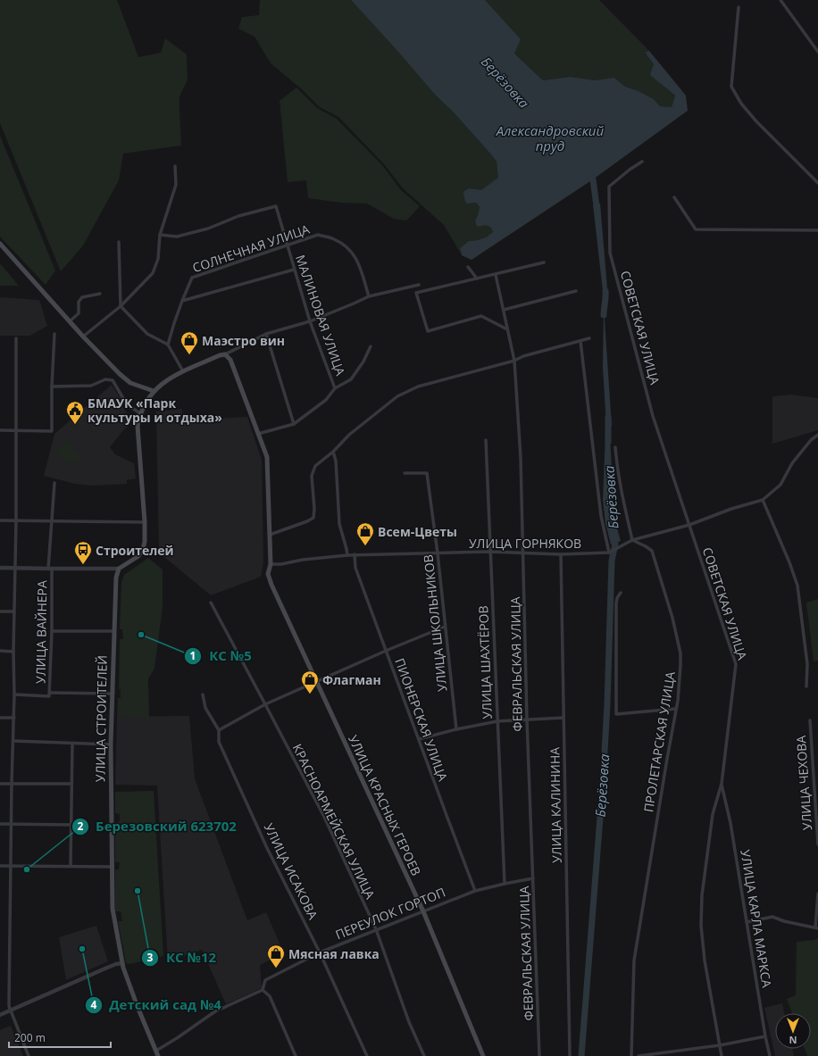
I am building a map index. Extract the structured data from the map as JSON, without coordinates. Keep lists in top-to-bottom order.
{
  "streets": {
    "main road": ["УЛИЦА СТРОИТЕЛЕЙ", "УЛИЦА КРАСНЫХ ГЕРОЕВ"],
    "street": [
      "СОЛНЕЧНАЯ УЛИЦА",
      "МАЛИНОВАЯ УЛИЦА",
      "СОВЕТСКАЯ УЛИЦА",
      "УЛИЦА ГОРНЯКОВ",
      "УЛИЦА ШКОЛЬНИКОВ",
      "УЛИЦА ВАЙНЕРА",
      "УЛИЦА ШАХТЁРОВ",
      "ФЕВРАЛЬСКАЯ УЛИЦА",
      "ПИОНЕРСКАЯ УЛИЦА",
      "ПРОЛЕТАРСКАЯ УЛИЦА",
      "УЛИЦА ЧЕХОВА",
      "УЛИЦА КАЛИНИНА",
      "КРАСНОАРМЕЙСКАЯ УЛИЦА",
      "УЛИЦА ИСАКОВА",
      "ПЕРЕУЛОК ГОРТОП",
      "УЛИЦА КАРЛА МАРКСА"
    ]
  },
  "crossings": [
    ["СОЛНЕЧНАЯ УЛИЦА", "МАЛИНОВАЯ УЛИЦА"],
    ["СОВЕТСКАЯ УЛИЦА", "УЛИЦА КАРЛА МАРКСА"],
    ["УЛИЦА ГОРНЯКОВ", "УЛИЦА ШКОЛЬНИКОВ"],
    ["УЛИЦА ГОРНЯКОВ", "УЛИЦА ШАХТЁРОВ"],
    ["УЛИЦА ГОРНЯКОВ", "ФЕВРАЛЬСКАЯ УЛИЦА"],
    ["УЛИЦА ГОРНЯКОВ", "ПИОНЕРСКАЯ УЛИЦА"],
    ["УЛИЦА ГОРНЯКОВ", "УЛИЦА КРАСНЫХ ГЕРОЕВ"],
    ["УЛИЦА ГОРНЯКОВ", "УЛИЦА КАЛИНИНА"],
    ["УЛИЦА ШАХТЁРОВ", "ПЕРЕУЛОК ГОРТОП"],
    ["ФЕВРАЛЬСКАЯ УЛИЦА", "ПЕРЕУЛОК ГОРТОП"],
    ["ПИОНЕРСКАЯ УЛИЦА", "ПЕРЕУЛОК ГОРТОП"],
    ["УЛИЦА КРАСНЫХ ГЕРОЕВ", "ПЕРЕУЛОК ГОРТОП"],
    ["КРАСНОАРМЕЙСКАЯ УЛИЦА", "ПЕРЕУЛОК ГОРТОП"],
    ["УЛИЦА ИСАКОВА", "ПЕРЕУЛОК ГОРТОП"]
  ],
  "water": ["Берёзовка", "Александровский пруд"],
  "places": {
    "shop": [
      "Маэстро вин",
      "Всем-Цветы",
      "Флагман",
      "Мясная лавка"
    ],
    "public building": ["БМАУК «Парк культуры и отдыха»"],
    "bus stop": ["Строителей"],
    "other": [
      "КС №5",
      "Березовский 623702",
      "КС №12",
      "Детский сад №4"
    ]
  },
  "scale_bar": "200 m",
  "north": "bottom"
}
